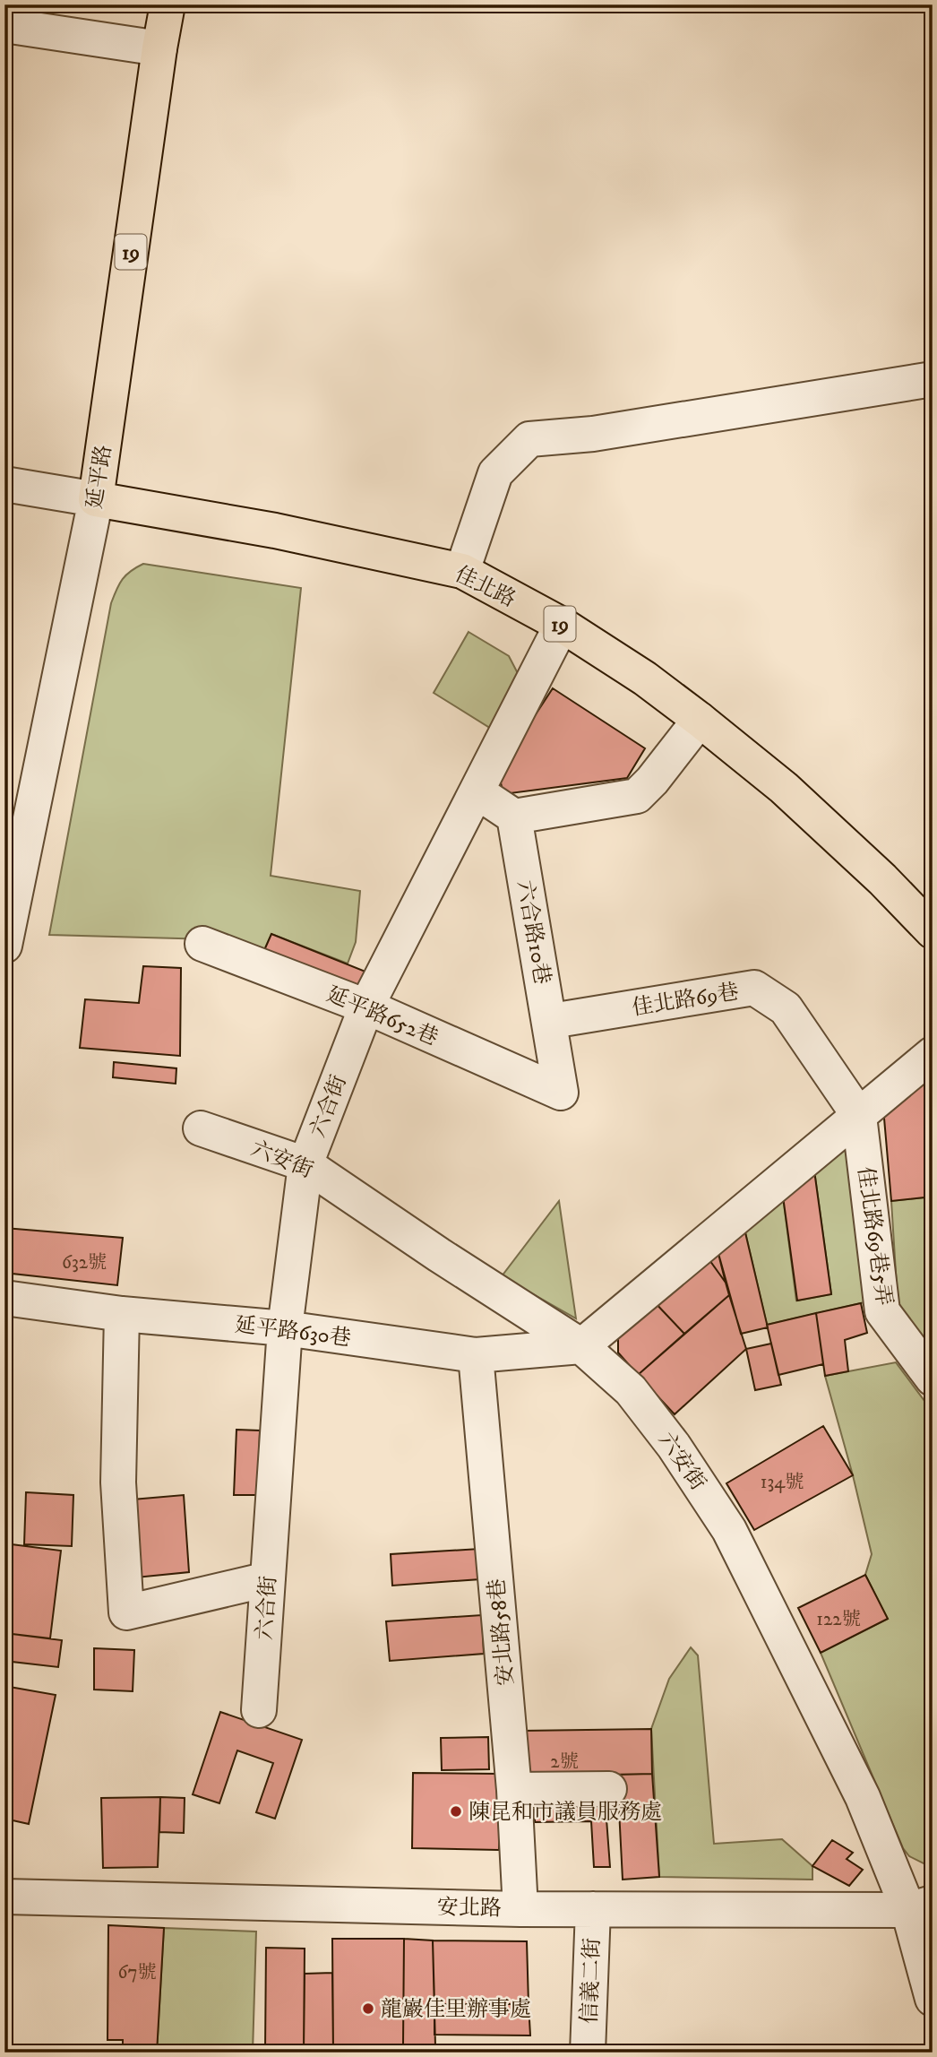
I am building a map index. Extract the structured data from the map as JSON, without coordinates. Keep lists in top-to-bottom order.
{
  "streets": {
    "main road": ["19", "延平路", "佳北路"],
    "street": [
      "六合路10巷",
      "佳北路69巷",
      "延平路652巷",
      "六合街",
      "六安街",
      "佳北路69巷5弄",
      "延平路630巷",
      "安北路58巷",
      "安北路",
      "信義二街"
    ]
  },
  "crossings": [
    ["延平路", "佳北路"],
    ["佳北路", "六合街"],
    ["六合路10巷", "延平路652巷"],
    ["佳北路69巷", "佳北路69巷5弄"],
    ["延平路652巷", "六合街"],
    ["六合街", "六安街"],
    ["六合街", "延平路630巷"],
    ["六安街", "延平路630巷"],
    ["六安街", "安北路"],
    ["延平路630巷", "安北路58巷"],
    ["安北路58巷", "安北路"],
    ["安北路", "信義二街"]
  ],
  "places": ["陳昆和市議員服務處", "龍巖佳里辦事處"],
  "house_numbers": [
    "632號",
    "134號",
    "122號",
    "2號",
    "67號"
  ]
}
